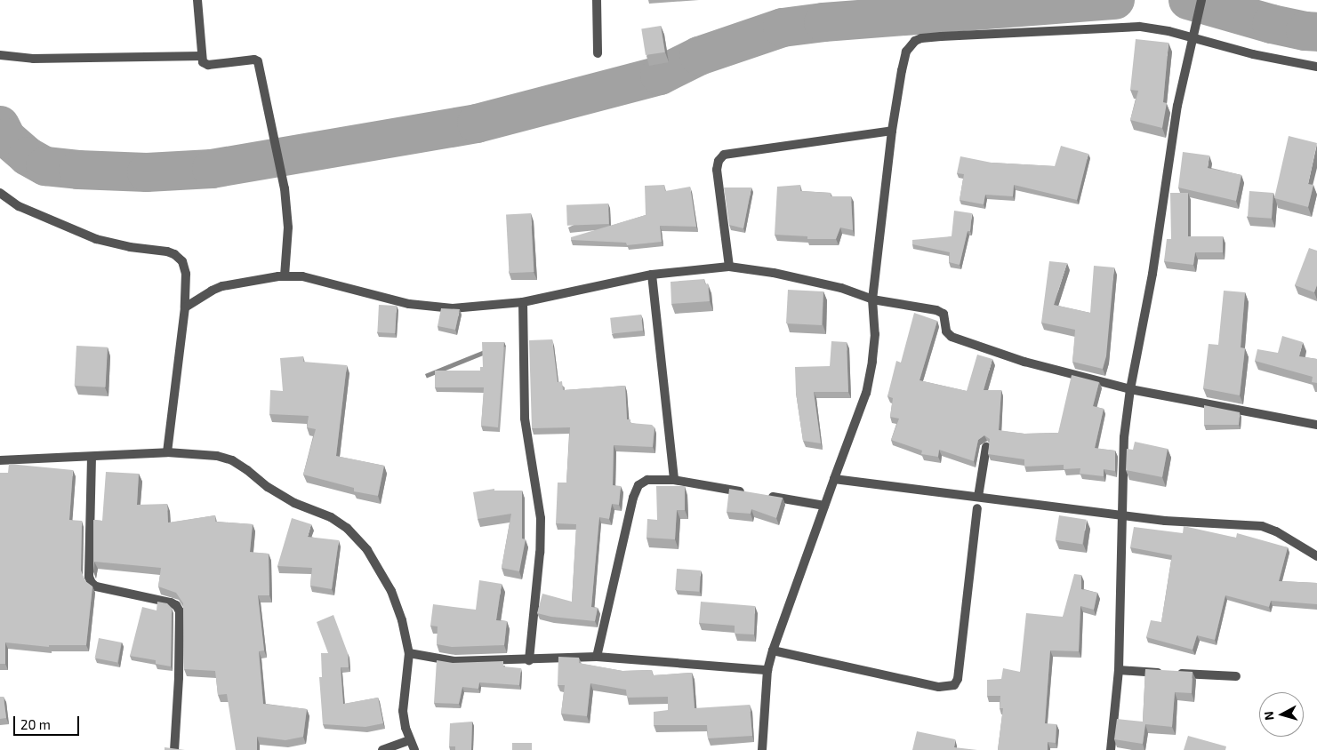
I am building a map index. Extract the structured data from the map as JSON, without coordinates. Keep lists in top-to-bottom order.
{
  "scale_bar": "20 m",
  "north": "left"
}
